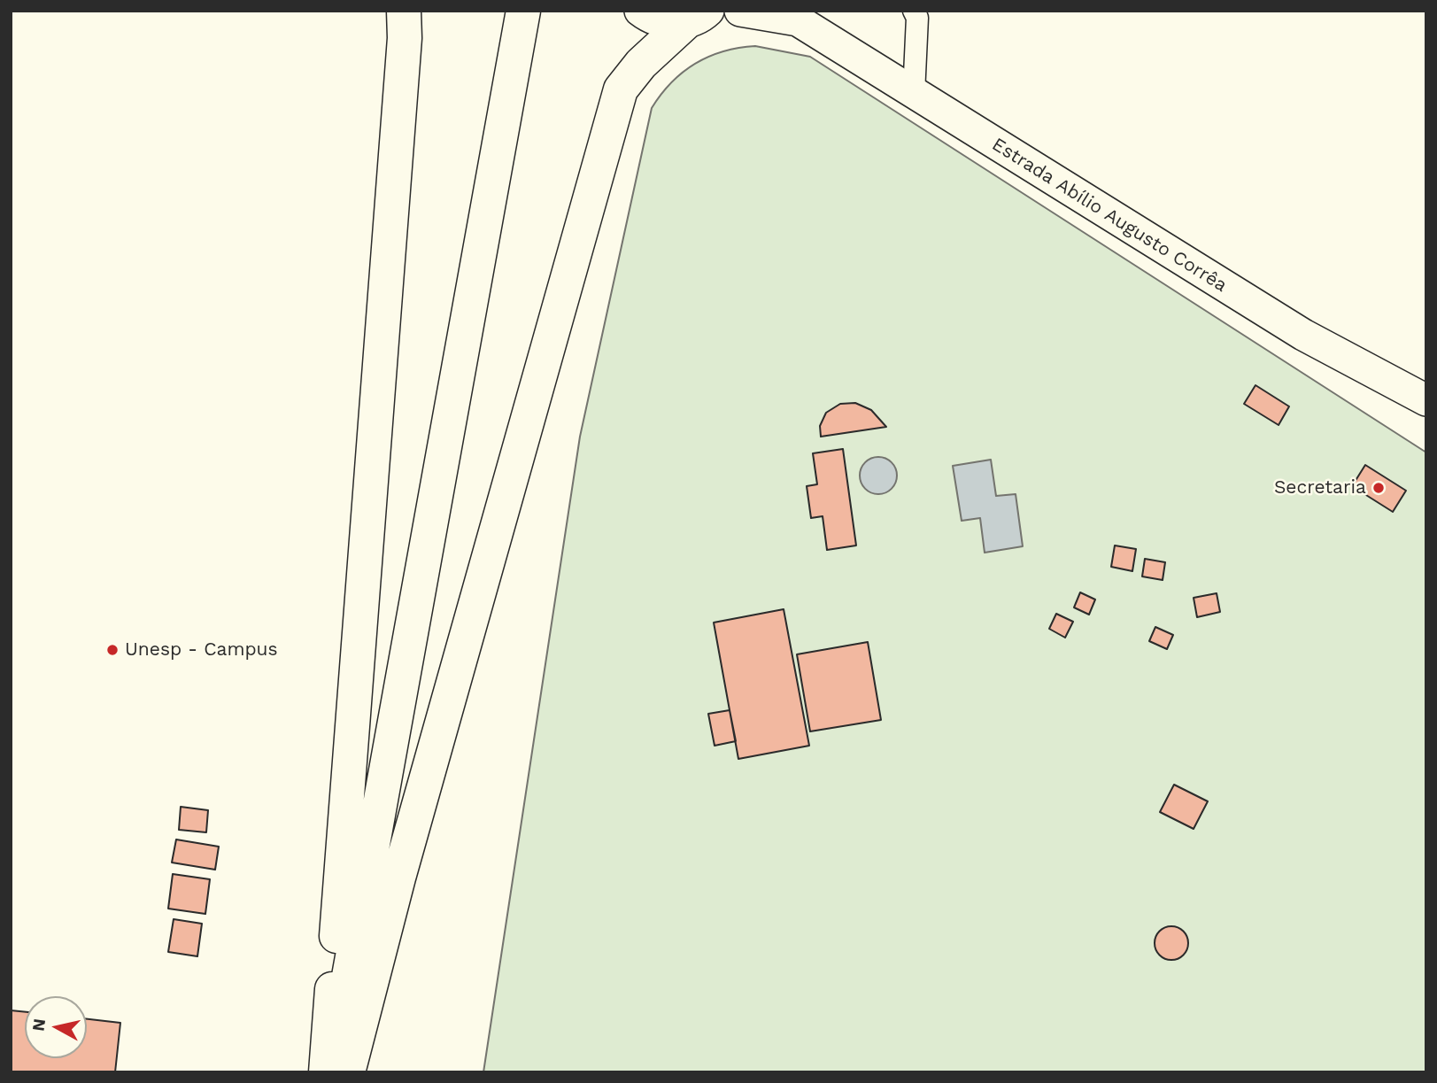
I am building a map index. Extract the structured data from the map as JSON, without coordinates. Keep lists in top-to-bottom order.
{
  "streets": {
    "main road": ["Estrada Abílio Augusto Corrêa"]
  },
  "places": ["Secretaria", "Unesp - Campus"],
  "north": "left"
}
